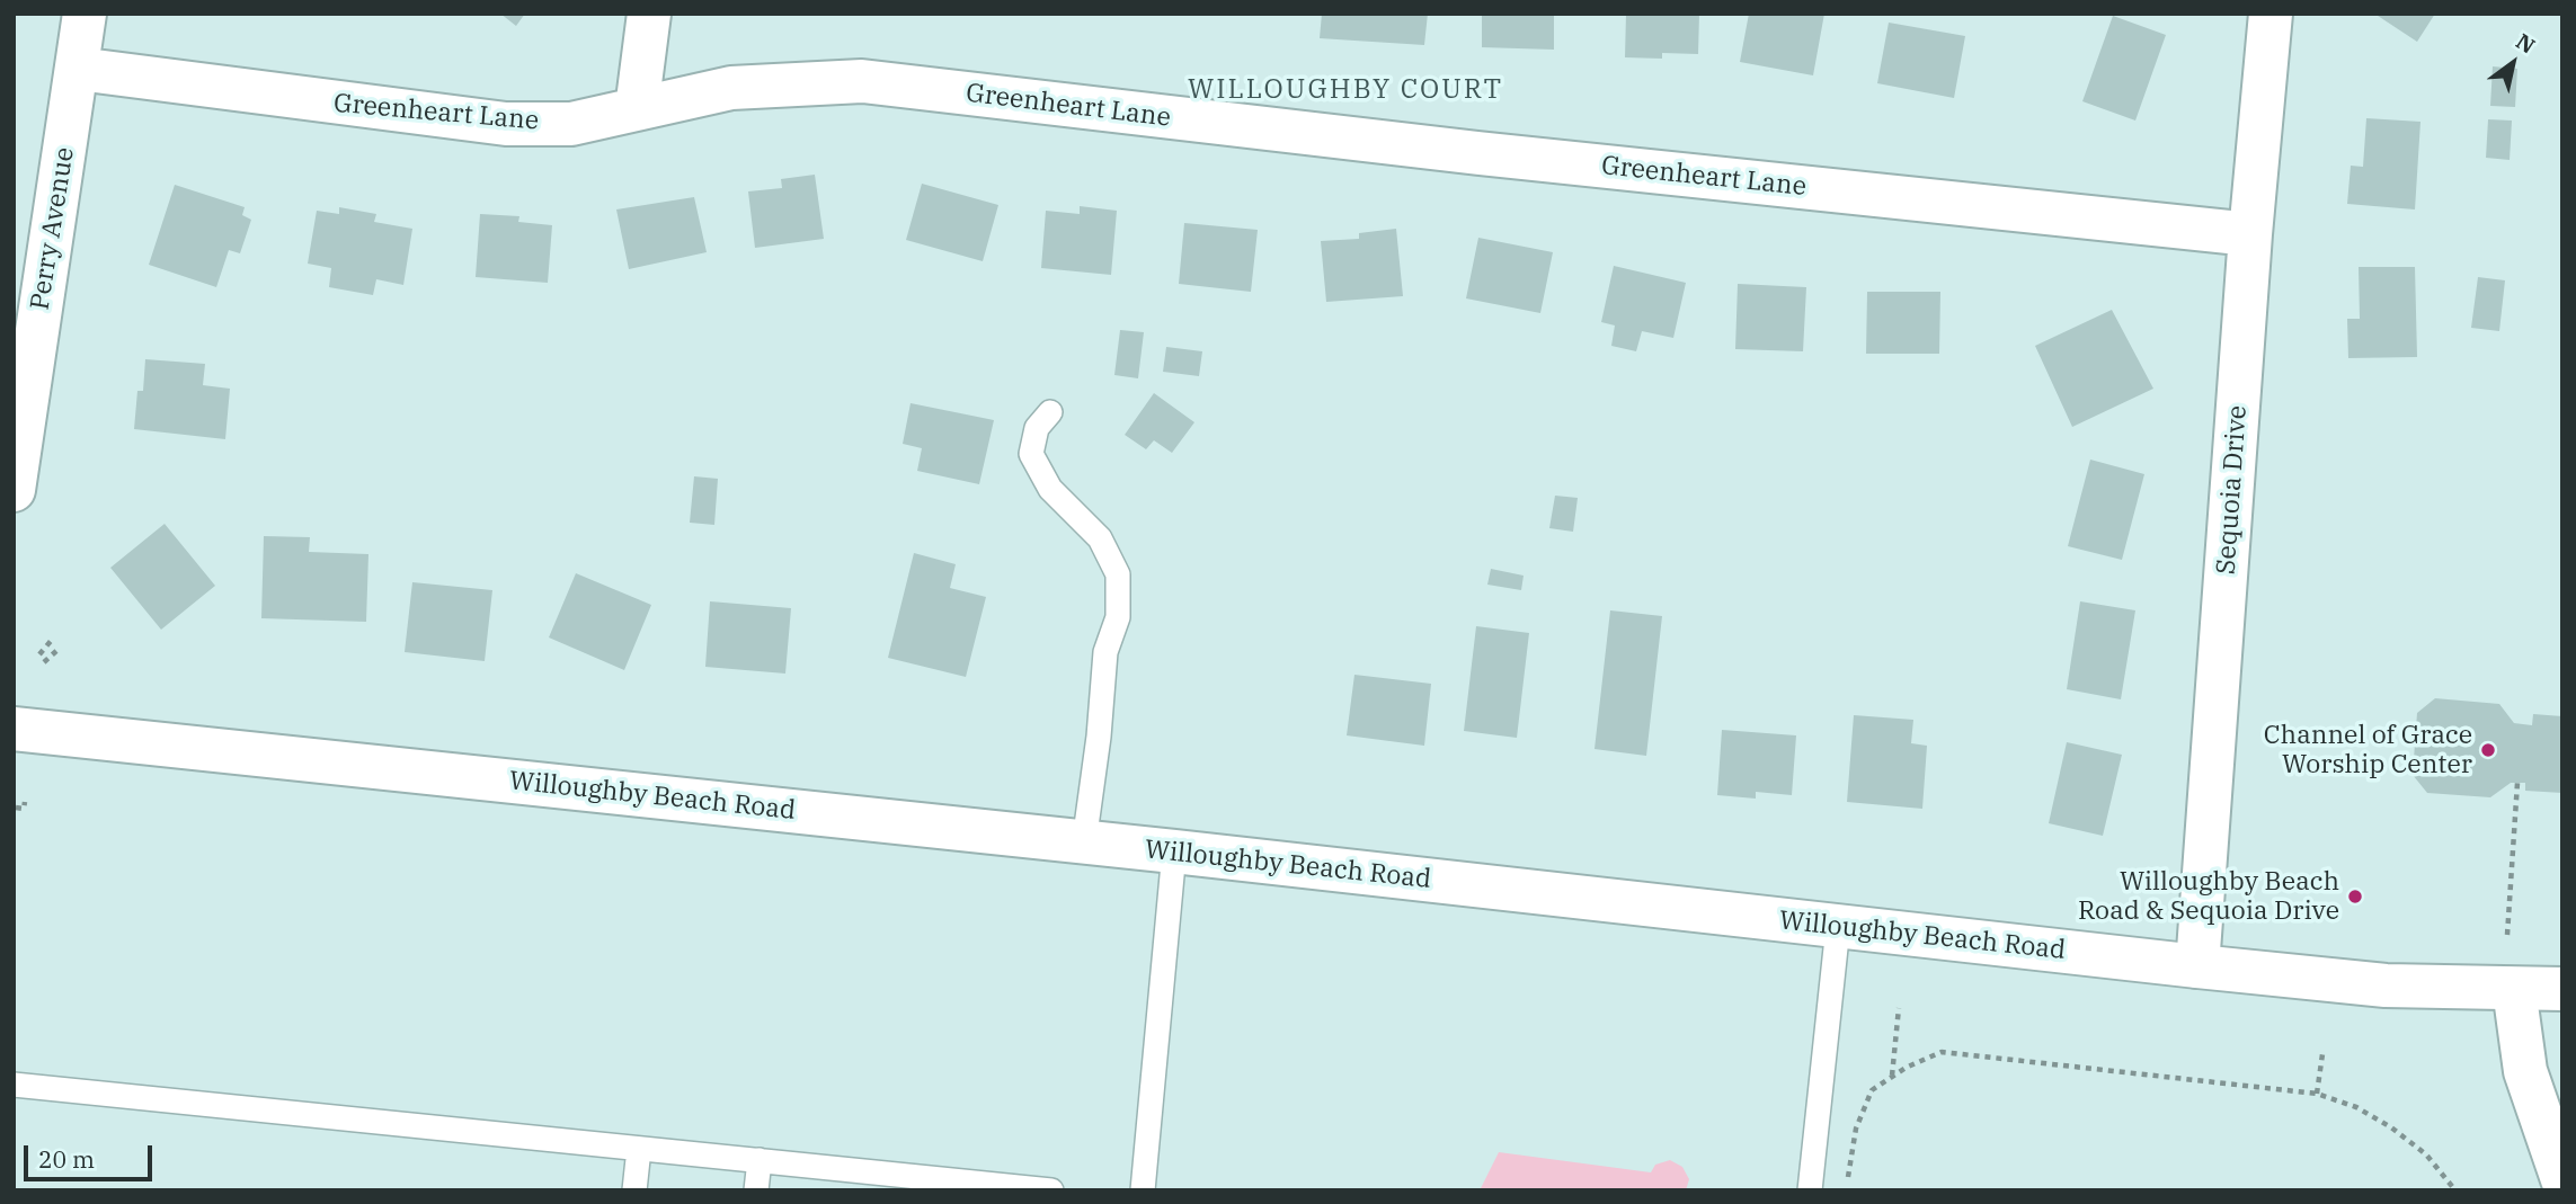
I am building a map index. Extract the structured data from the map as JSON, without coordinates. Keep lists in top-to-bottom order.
{
  "streets": {
    "street": [
      "Greenheart Lane",
      "Perry Avenue",
      "Sequoia Drive",
      "Willoughby Beach Road"
    ]
  },
  "crossings": [
    ["Greenheart Lane", "Perry Avenue"],
    ["Greenheart Lane", "Sequoia Drive"],
    ["Sequoia Drive", "Willoughby Beach Road"]
  ],
  "districts": ["WILLOUGHBY COURT"],
  "places": ["Channel of Grace Worship Center", "Willoughby Beach Road & Sequoia Drive"],
  "scale_bar": "20 m",
  "north": "top right"
}
